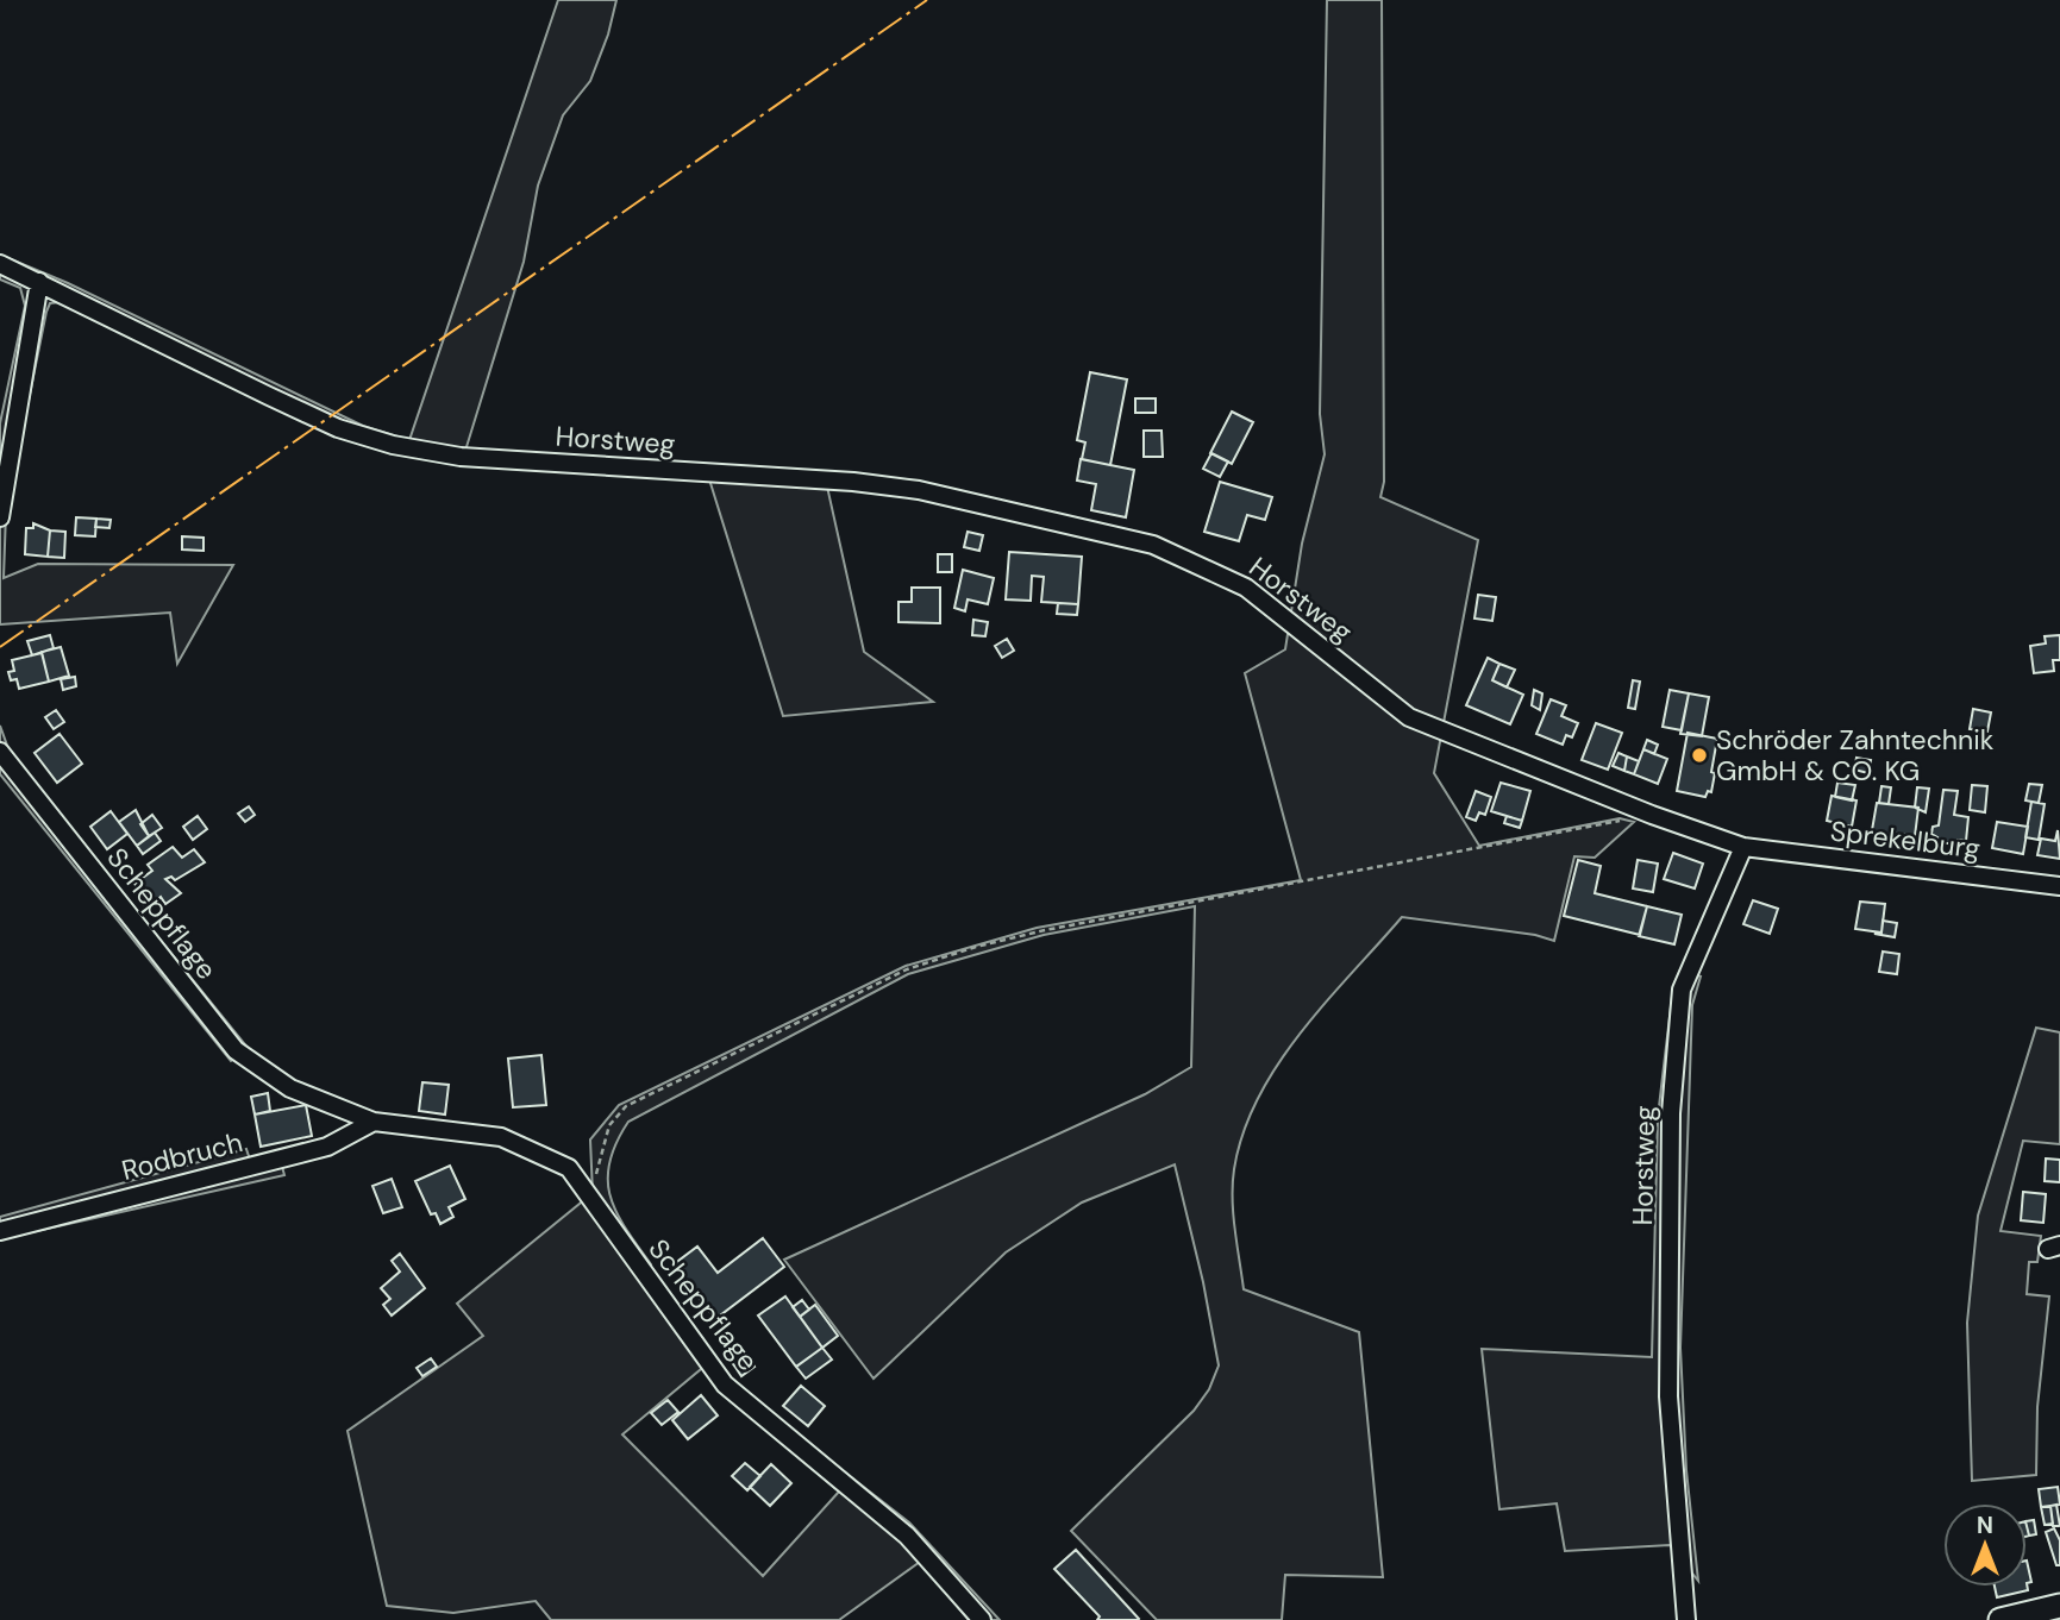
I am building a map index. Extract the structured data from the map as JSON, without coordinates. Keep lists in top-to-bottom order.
{
  "streets": {
    "street": [
      "Horstweg",
      "Sprekelburg",
      "Scheppflage",
      "Rodbruch"
    ]
  },
  "crossings": [
    ["Horstweg", "Sprekelburg"],
    ["Scheppflage", "Rodbruch"]
  ],
  "places": ["Schröder Zahntechnik GmbH & CO. KG"],
  "north": "top"
}
